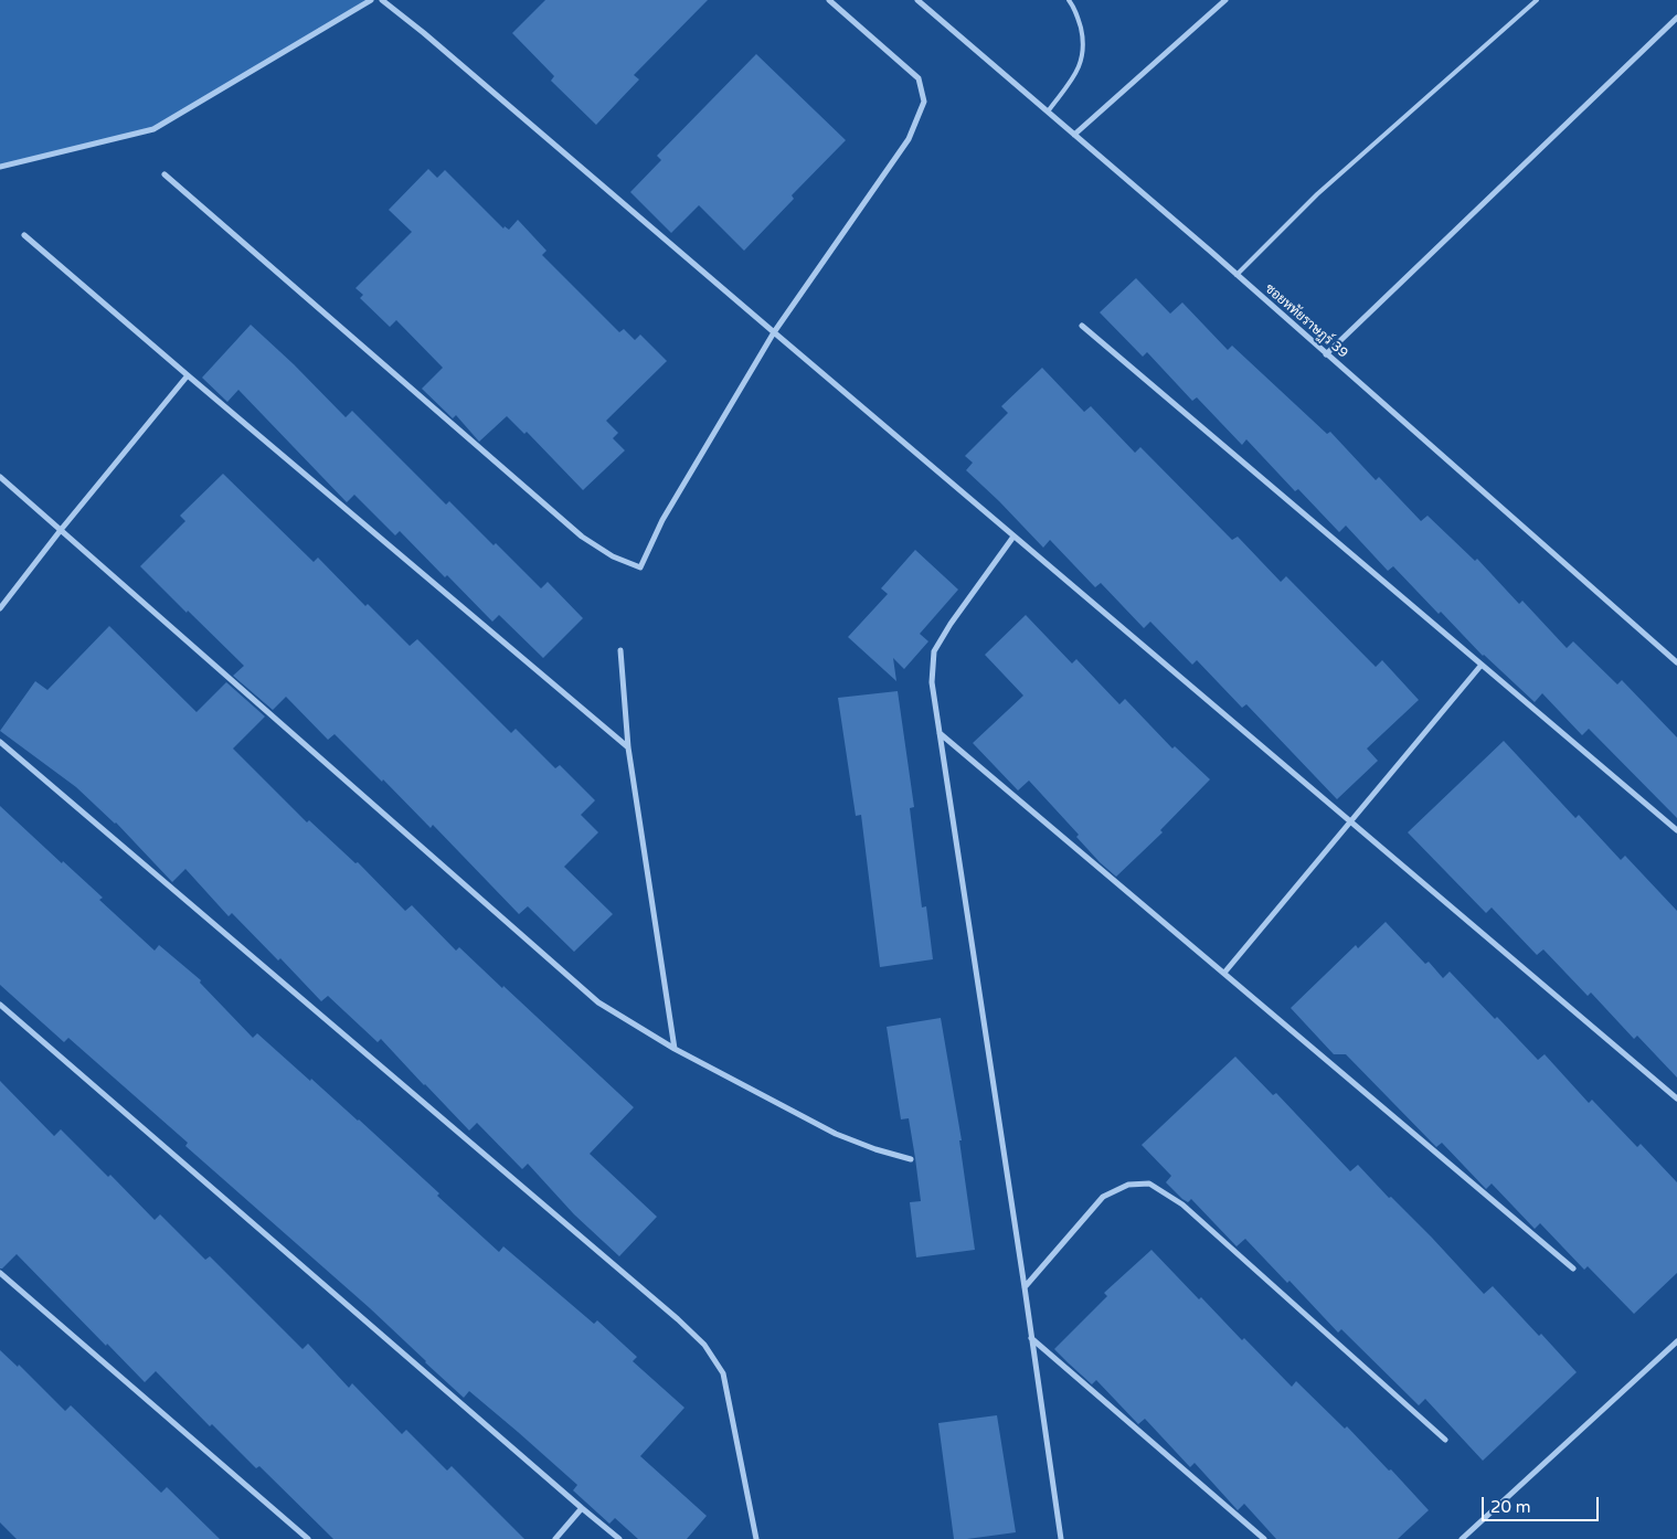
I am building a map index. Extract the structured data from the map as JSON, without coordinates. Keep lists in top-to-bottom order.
{
  "streets": {
    "street": ["ซอยหทัยราษฎร์ 39"]
  },
  "scale_bar": "20 m"
}
